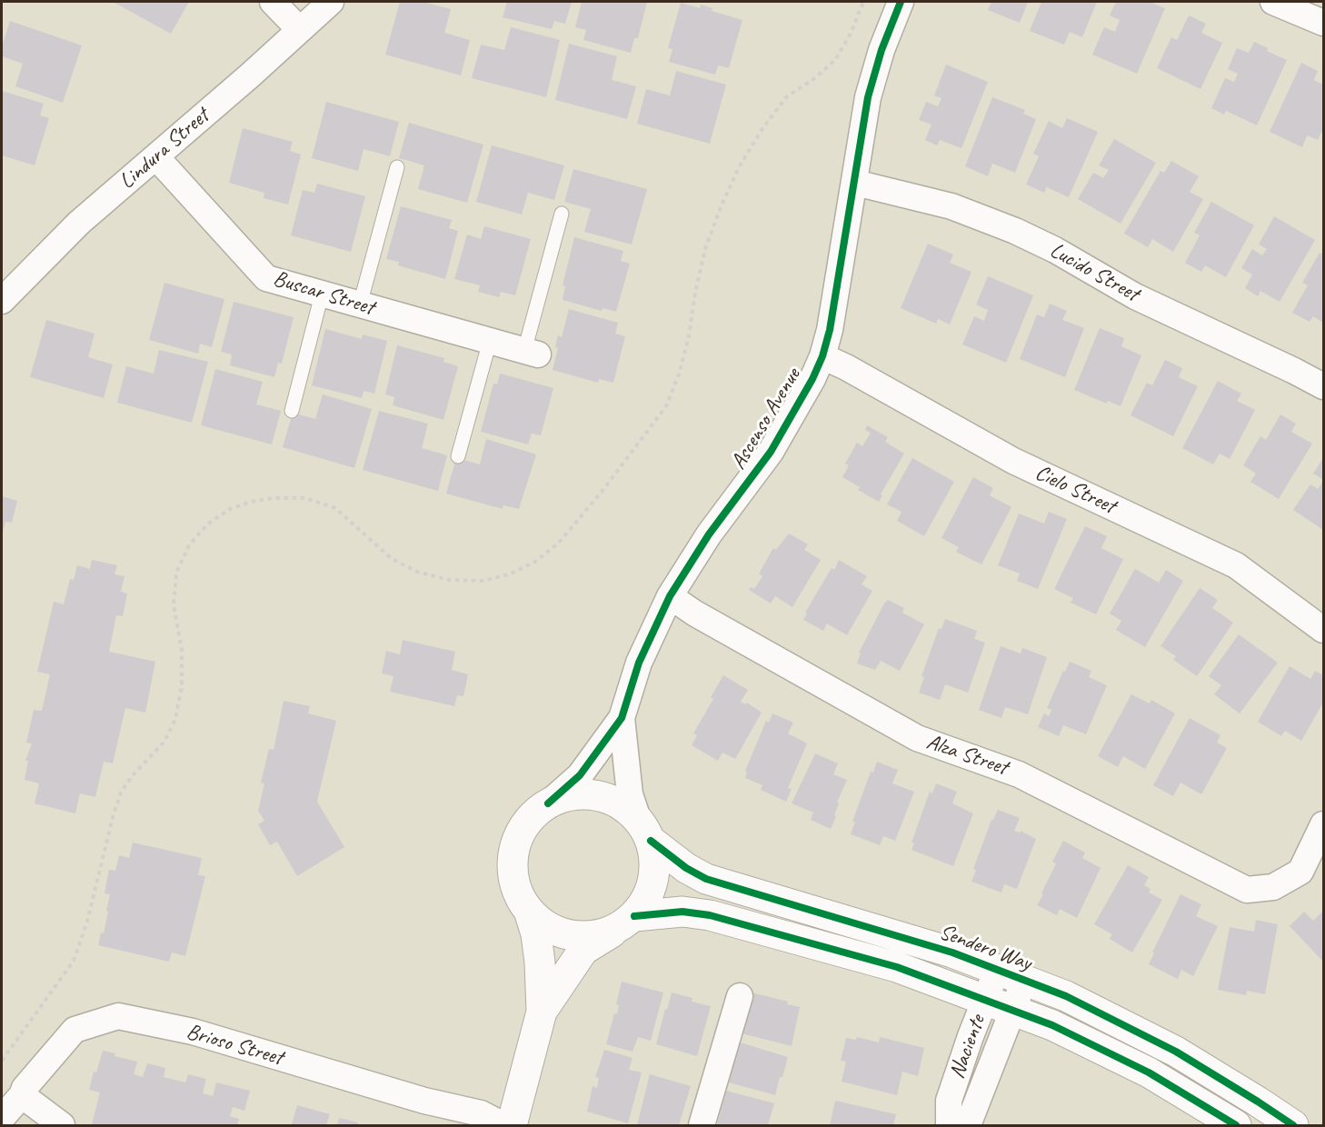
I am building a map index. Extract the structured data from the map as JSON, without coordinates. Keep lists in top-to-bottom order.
{
  "streets": {
    "street": [
      "Lindura Street",
      "Lucido Street",
      "Buscar Street",
      "Ascenso Avenue",
      "Cielo Street",
      "Alza Street",
      "Sendero Way",
      "Brioso Street",
      "Naciente"
    ]
  },
  "crossings": [
    ["Lindura Street", "Buscar Street"],
    ["Lucido Street", "Ascenso Avenue"],
    ["Ascenso Avenue", "Cielo Street"],
    ["Ascenso Avenue", "Alza Street"],
    ["Ascenso Avenue", "Sendero Way"],
    ["Sendero Way", "Naciente"]
  ]
}
